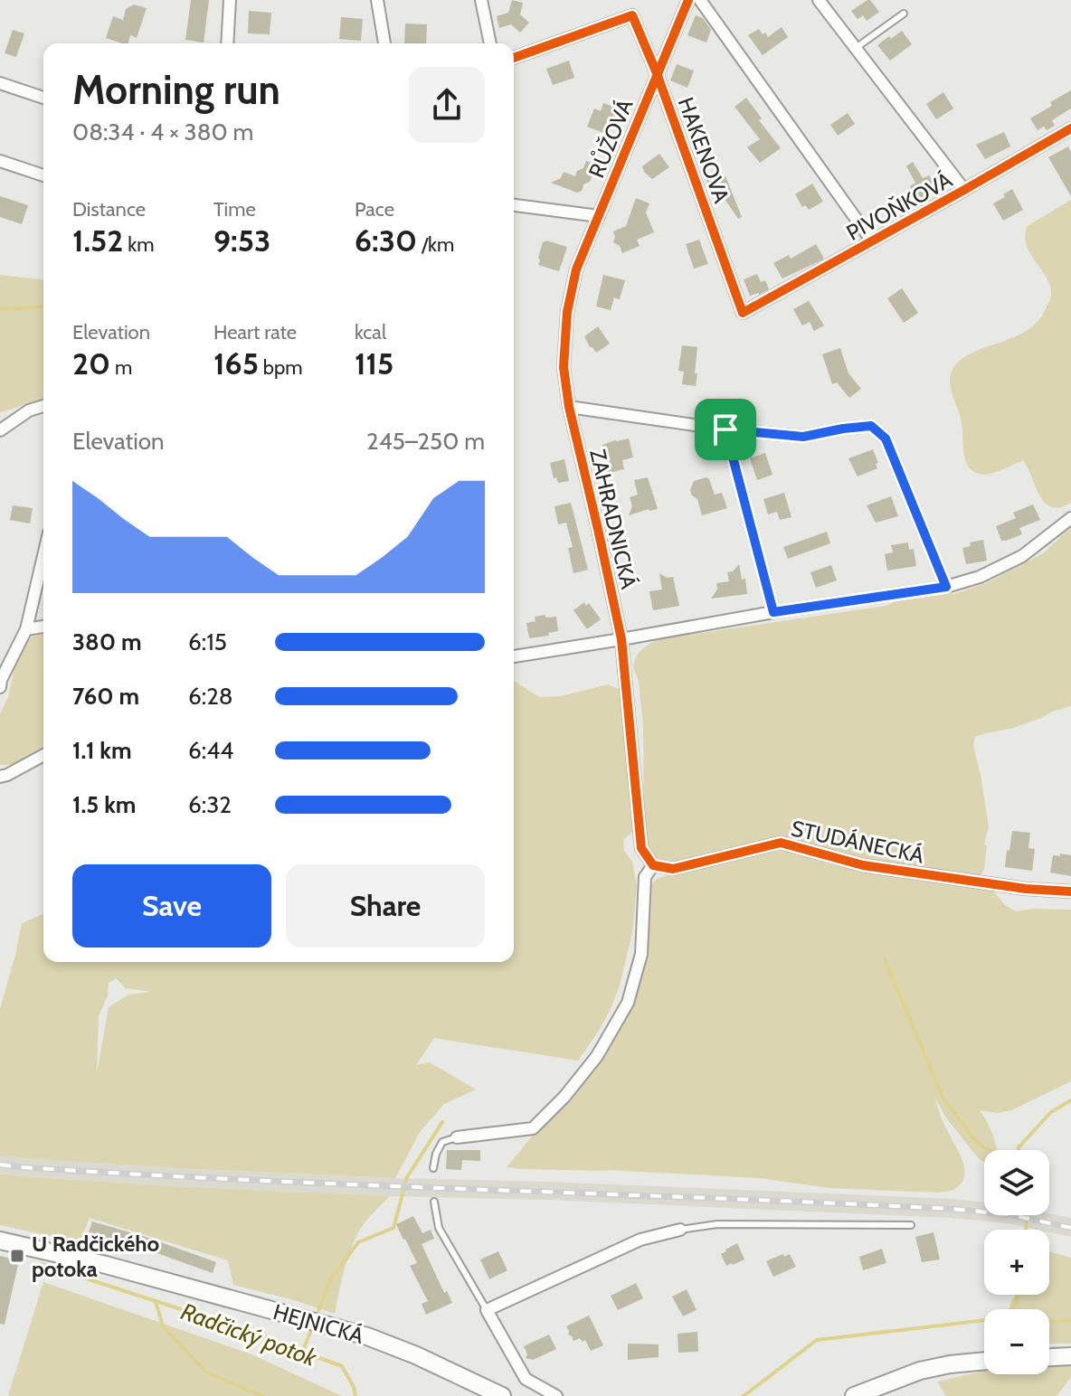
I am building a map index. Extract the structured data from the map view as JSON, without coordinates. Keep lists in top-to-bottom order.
{
  "streets": {
    "main road": ["HEJNICKÁ"],
    "street": [
      "RŮŽOVÁ",
      "HAKENOVA",
      "PIVOŇKOVÁ",
      "ZAHRADNICKÁ",
      "STUDÁNECKÁ"
    ]
  },
  "crossings": [
    ["RŮŽOVÁ", "HAKENOVA"],
    ["RŮŽOVÁ", "ZAHRADNICKÁ"],
    ["HAKENOVA", "PIVOŇKOVÁ"]
  ],
  "water": ["Radčický potok"],
  "places": {
    "transit": ["U Radčického potoka"]
  },
  "page": {
    "heading": ["Morning run", "08:34 · 4 × 380 m"],
    "stats": [
      ["Distance", "1.52 km"],
      ["Time", "9:53"],
      ["Pace", "6:30 /km"],
      ["Elevation", "20 m"],
      ["Heart rate", "165 bpm"],
      ["kcal", "115"]
    ],
    "chart": ["Elevation", "245–250 m"],
    "list": [
      {
        "name": "380 m",
        "note": "6:15"
      },
      {
        "name": "760 m",
        "note": "6:28"
      },
      {
        "name": "1.1 km",
        "note": "6:44"
      },
      {
        "name": "1.5 km",
        "note": "6:32"
      }
    ],
    "buttons": ["Save", "Share"],
    "map_buttons": ["+", "−"]
  }
}
